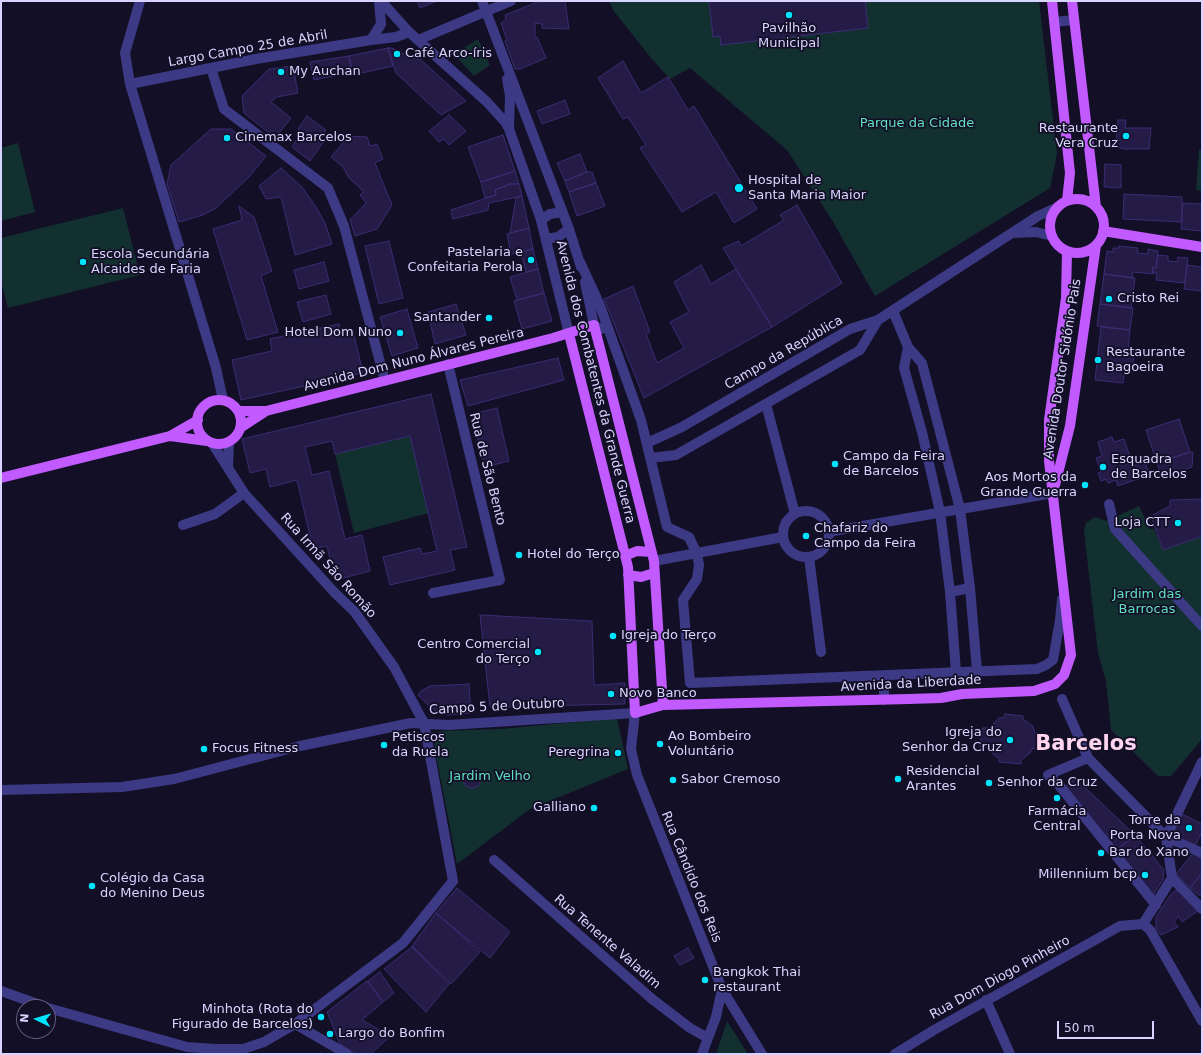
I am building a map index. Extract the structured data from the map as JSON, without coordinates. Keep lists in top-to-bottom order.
{
  "streets": {
    "main road": [
      "Avenida Dom Nuno Álvares Pereira",
      "Avenida Doutor Sidónio Pais",
      "Avenida dos Combatentes da Grande Guerra",
      "Avenida da Liberdade"
    ],
    "street": [
      "Largo Campo 25 de Abril",
      "Campo da República",
      "Rua de São Bento",
      "Rua Irmã São Romão",
      "Campo 5 de Outubro",
      "Rua Cândido dos Reis",
      "Rua Tenente Valadim",
      "Rua Dom Diogo Pinheiro"
    ]
  },
  "crossings": [
    ["Campo da República", "Avenida Doutor Sidónio Pais"],
    ["Avenida Dom Nuno Álvares Pereira", "Avenida dos Combatentes da Grande Guerra"],
    ["Avenida Dom Nuno Álvares Pereira", "Rua de São Bento"],
    ["Avenida Dom Nuno Álvares Pereira", "Rua Irmã São Romão"],
    ["Avenida Doutor Sidónio Pais", "Avenida da Liberdade"],
    ["Avenida dos Combatentes da Grande Guerra", "Avenida da Liberdade"],
    ["Avenida dos Combatentes da Grande Guerra", "Campo 5 de Outubro"],
    ["Avenida dos Combatentes da Grande Guerra", "Rua Cândido dos Reis"],
    ["Rua Irmã São Romão", "Campo 5 de Outubro"],
    ["Avenida da Liberdade", "Campo 5 de Outubro"],
    ["Avenida da Liberdade", "Rua Cândido dos Reis"],
    ["Campo 5 de Outubro", "Rua Cândido dos Reis"]
  ],
  "districts": ["Barcelos"],
  "parks": ["Parque da Cidade", "Jardim das Barrocas", "Jardim Velho"],
  "places": [
    "Pavilhão Municipal",
    "Café Arco-íris",
    "My Auchan",
    "Restaurante Vera Cruz",
    "Cinemax Barcelos",
    "Hospital de Santa Maria Maior",
    "Pastelaria e Confeitaria Perola",
    "Escola Secundária Alcaides de Faria",
    "Cristo Rei",
    "Santander",
    "Hotel Dom Nuno",
    "Restaurante Bagoeira",
    "Campo da Feira de Barcelos",
    "Esquadra de Barcelos",
    "Aos Mortos da Grande Guerra",
    "Loja CTT",
    "Chafariz do Campo da Feira",
    "Hotel do Terço",
    "Igreja do Terço",
    "Centro Comercial do Terço",
    "Novo Banco",
    "Igreja do Senhor da Cruz",
    "Ao Bombeiro Voluntário",
    "Petiscos da Ruela",
    "Focus Fitness",
    "Peregrina",
    "Residencial Arantes",
    "Sabor Cremoso",
    "Senhor da Cruz",
    "Farmácia Central",
    "Galliano",
    "Torre da Porta Nova",
    "Bar do Xano",
    "Millennium bcp",
    "Colégio da Casa do Menino Deus",
    "Bangkok Thai restaurant",
    "Minhota (Rota do Figurado de Barcelos)",
    "Largo do Bonfim"
  ],
  "scale_bar": "50 m",
  "north": "left"
}
